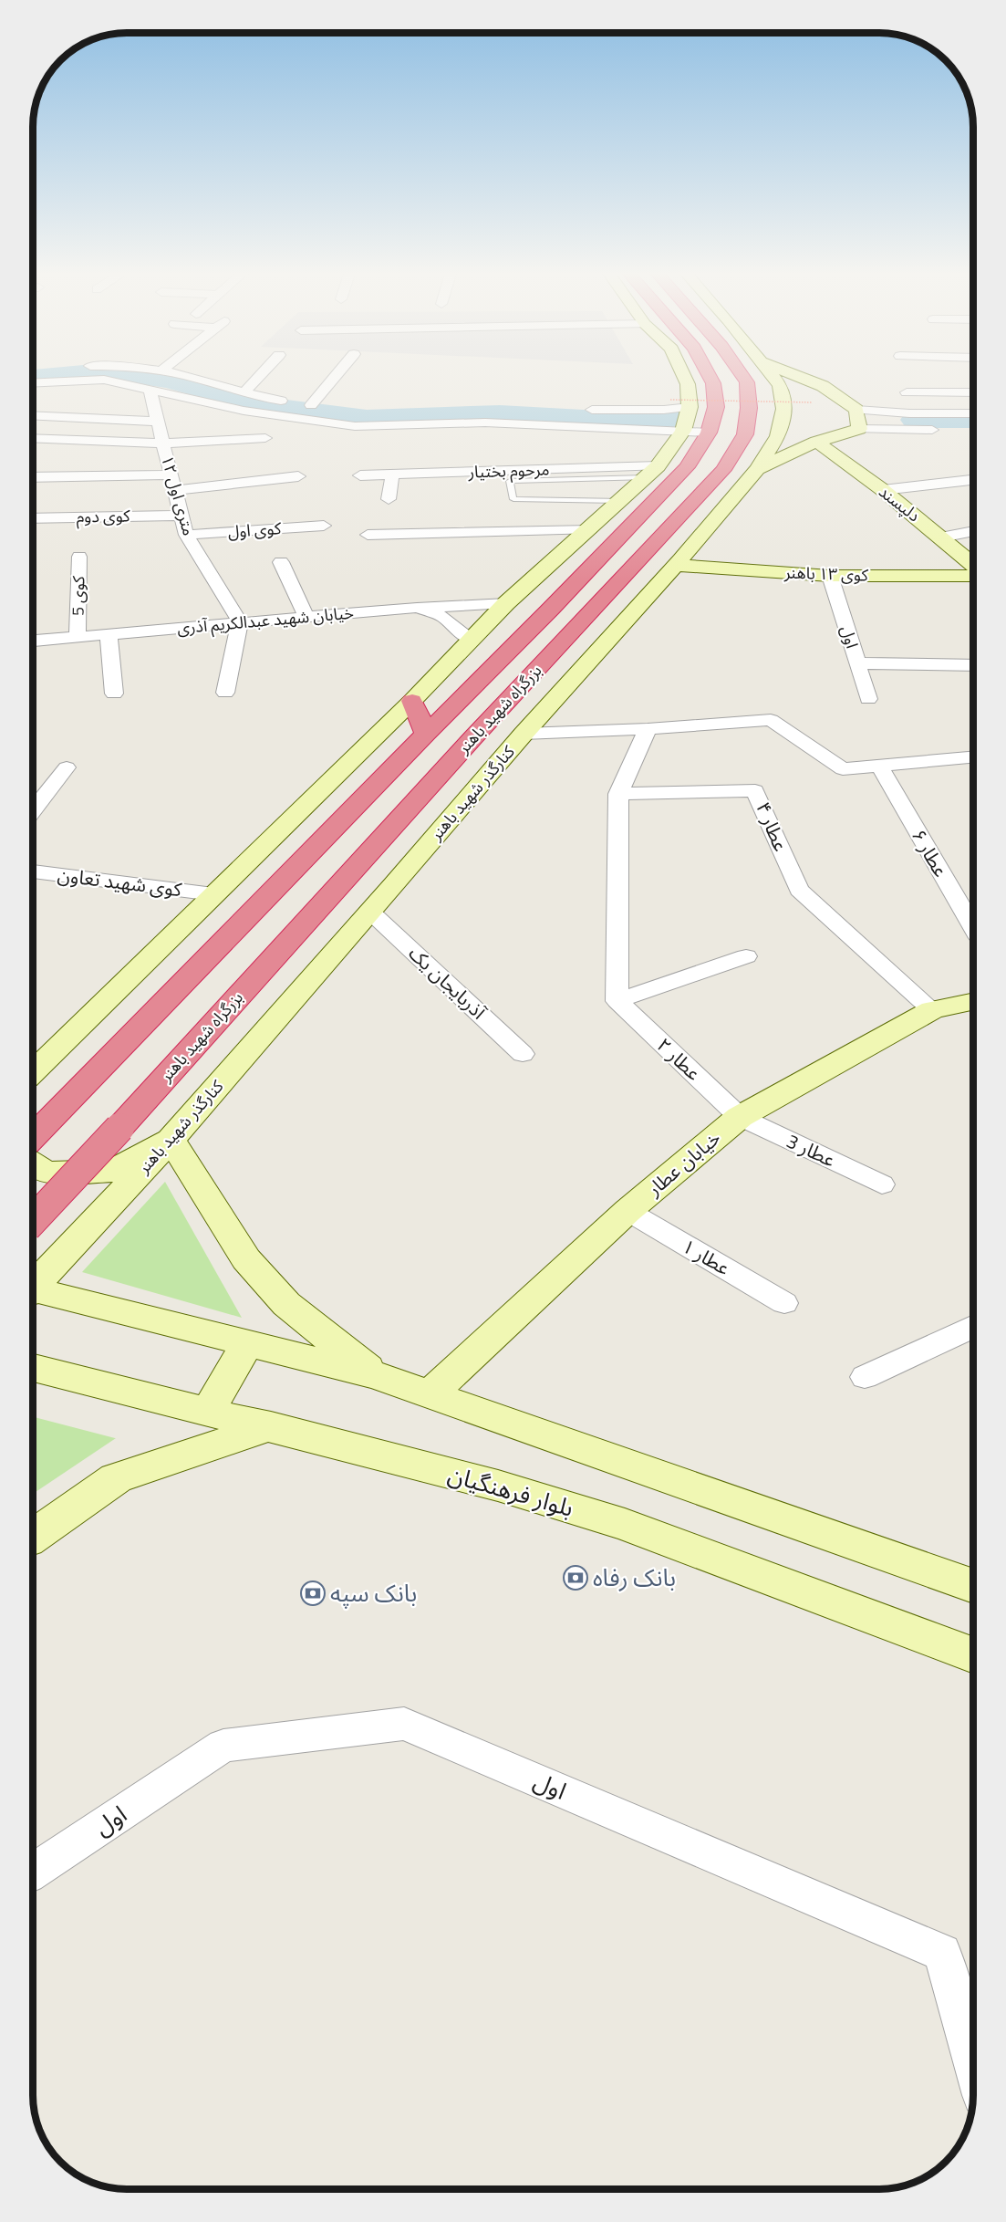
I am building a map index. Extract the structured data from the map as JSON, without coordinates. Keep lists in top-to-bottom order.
{
  "streets": {
    "highway": ["بزرگراه شهید باهنر"],
    "main road": [
      "دلپسند",
      "کوی ۱۳ باهنر",
      "کنارگذر شهید باهنر",
      "خیابان عطار",
      "بلوار فرهنگیان"
    ],
    "street": [
      "مرحوم بختیار",
      "۱۲ متری اول",
      "کوی دوم",
      "کوی اول",
      "کوی 5",
      "خیابان شهید عبدالکریم آذری",
      "اول",
      "عطار ۴",
      "عطار ۶",
      "کوی شهید تعاون",
      "آذربایجان یک",
      "عطار ۲",
      "عطار 3",
      "عطار ۱"
    ]
  },
  "crossings": [
    ["۱۲ متری اول", "کوی دوم"],
    ["۱۲ متری اول", "کوی اول"],
    ["۱۲ متری اول", "خیابان شهید عبدالکریم آذری"],
    ["کوی ۱۳ باهنر", "اول"],
    ["کوی ۱۳ باهنر", "کنارگذر شهید باهنر"],
    ["کوی 5", "خیابان شهید عبدالکریم آذری"],
    ["کنارگذر شهید باهنر", "آذربایجان یک"],
    ["عطار ۴", "خیابان عطار"],
    ["عطار ۲", "عطار 3"],
    ["عطار ۲", "خیابان عطار"],
    ["عطار 3", "خیابان عطار"],
    ["خیابان عطار", "عطار ۱"]
  ],
  "places": {
    "bank": ["بانک رفاه", "بانک سپه"]
  }
}
